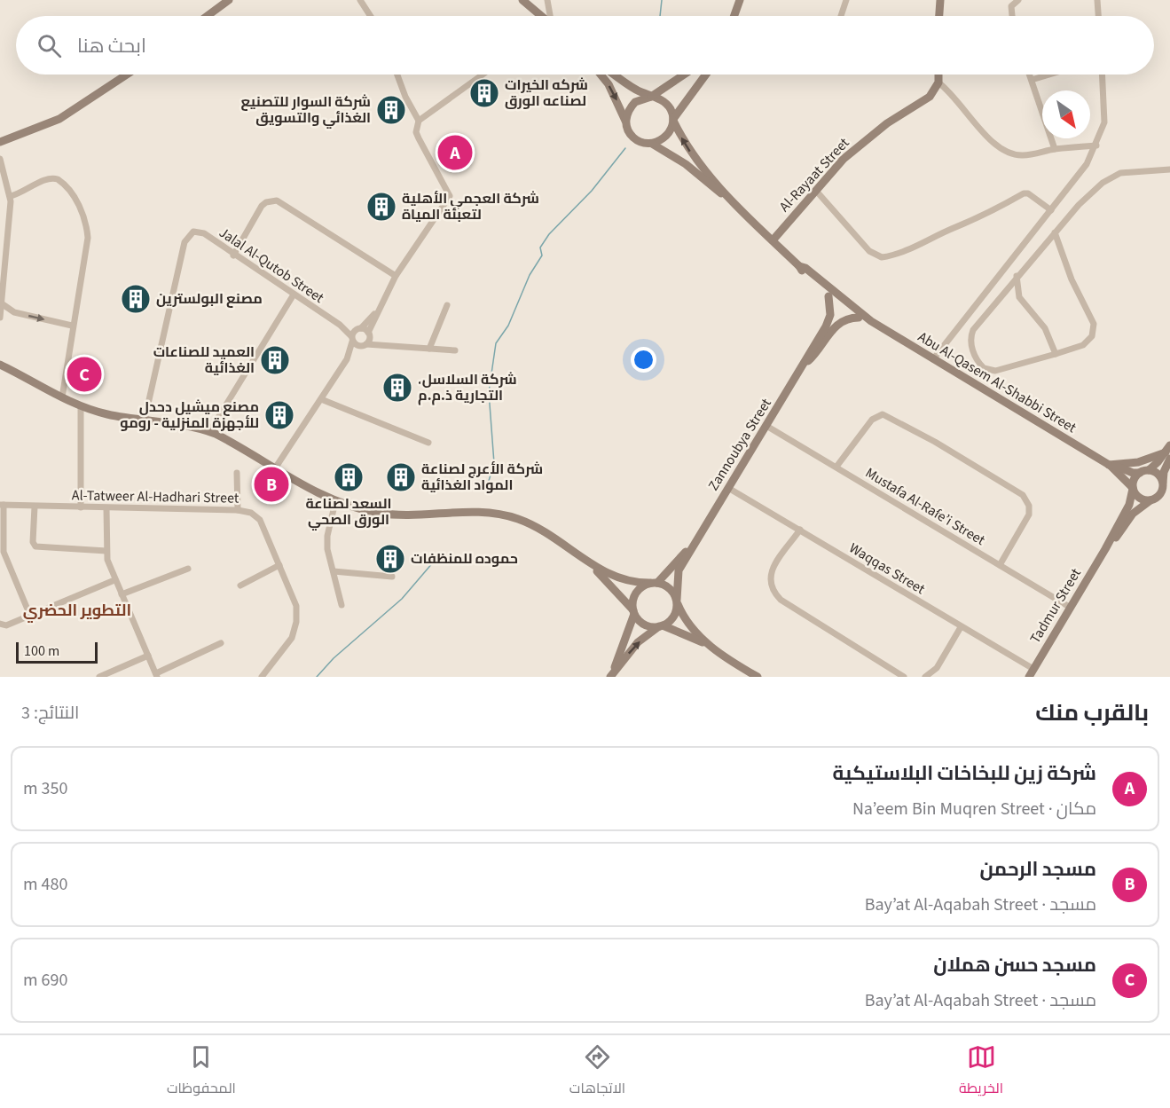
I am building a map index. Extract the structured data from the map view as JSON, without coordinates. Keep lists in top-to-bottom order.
{
  "streets": {
    "street": [
      "Al-Rayaat Street",
      "Jalal Al-Qutob Street",
      "Abu Al-Qasem Al-Shabbi Street",
      "Zannoubya Street",
      "Al-Tatweer Al-Hadhari Street",
      "Mustafa Al-Rafe’i Street",
      "Waqqas Street",
      "Tadmur Street"
    ]
  },
  "crossings": [
    ["Al-Rayaat Street", "Abu Al-Qasem Al-Shabbi Street"],
    ["Abu Al-Qasem Al-Shabbi Street", "Zannoubya Street"],
    ["Abu Al-Qasem Al-Shabbi Street", "Tadmur Street"],
    ["Zannoubya Street", "Mustafa Al-Rafe’i Street"],
    ["Zannoubya Street", "Waqqas Street"],
    ["Mustafa Al-Rafe’i Street", "Tadmur Street"],
    ["Waqqas Street", "Tadmur Street"]
  ],
  "districts": ["التطوير الحضري"],
  "places": {
    "building": [
      "شركه الخيرات لصناعه الورق",
      "شركة السوار للتصنيع الغذائي والتسويق",
      "شركة العجمي الأهلية لتعبئة المياة",
      "مصنع البولسترين",
      "العميد للصناعات الغذائية",
      ".شركة السلاسل التجارية ذ.م.م",
      "مصنع ميشيل دحدل للأجهزة المنزلية - رومو",
      "السعد لصناعة الورق الصحي",
      "شركة الأعرج لصناعة المواد الغذائية",
      "حموده للمنظفات"
    ]
  },
  "scale_bar": "100 m",
  "north": "bottom right",
  "page": {
    "search": "ابحث هنا",
    "pins": ["A", "C", "B"],
    "scale": "100 m",
    "heading": ["بالقرب منك", "النتائج: 3"],
    "list": [
      {
        "mark": "A",
        "name": "شركة زين للبخاخات البلاستيكية",
        "note": "مكان · Na’eem Bin Muqren Street",
        "value": "350 m"
      },
      {
        "mark": "B",
        "name": "مسجد الرحمن",
        "note": "مسجد · Bay’at Al-Aqabah Street",
        "value": "480 m"
      },
      {
        "mark": "C",
        "name": "مسجد حسن هملان",
        "note": "مسجد · Bay’at Al-Aqabah Street",
        "value": "690 m"
      }
    ],
    "nav": ["الخريطة", "الاتجاهات", "المحفوظات"]
  }
}
